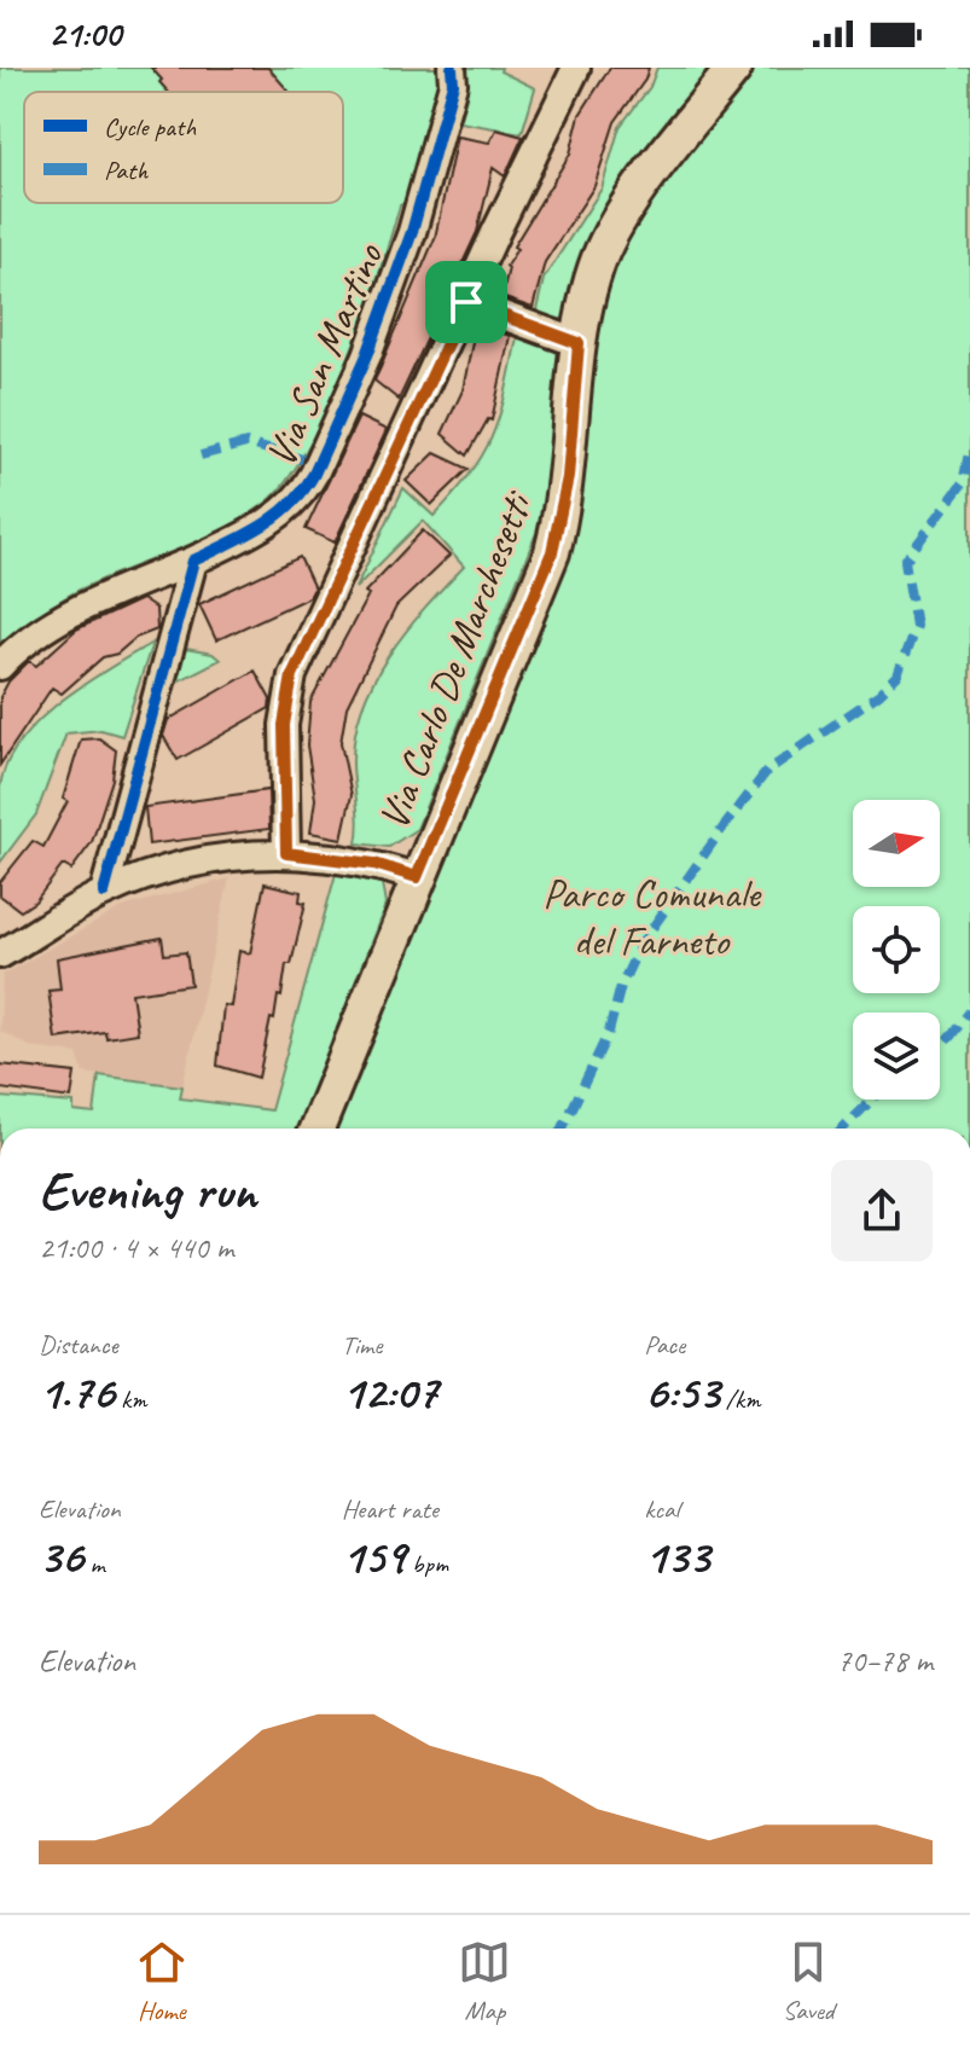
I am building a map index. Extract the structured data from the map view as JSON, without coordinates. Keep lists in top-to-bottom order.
{
  "streets": {
    "main road": ["Via Carlo De Marchesetti"],
    "street": ["Via San Martino"]
  },
  "parks": ["Parco Comunale del Farneto"],
  "legend": ["Cycle path", "Path"],
  "north": "right",
  "page": {
    "status": "21:00",
    "heading": ["Evening run", "21:00 · 4 × 440 m"],
    "stats": [
      ["Distance", "1.76 km"],
      ["Time", "12:07"],
      ["Pace", "6:53 /km"],
      ["Elevation", "36 m"],
      ["Heart rate", "159 bpm"],
      ["kcal", "133"]
    ],
    "chart": ["Elevation", "70–78 m"],
    "tabs": ["Home", "Map", "Saved"]
  }
}
